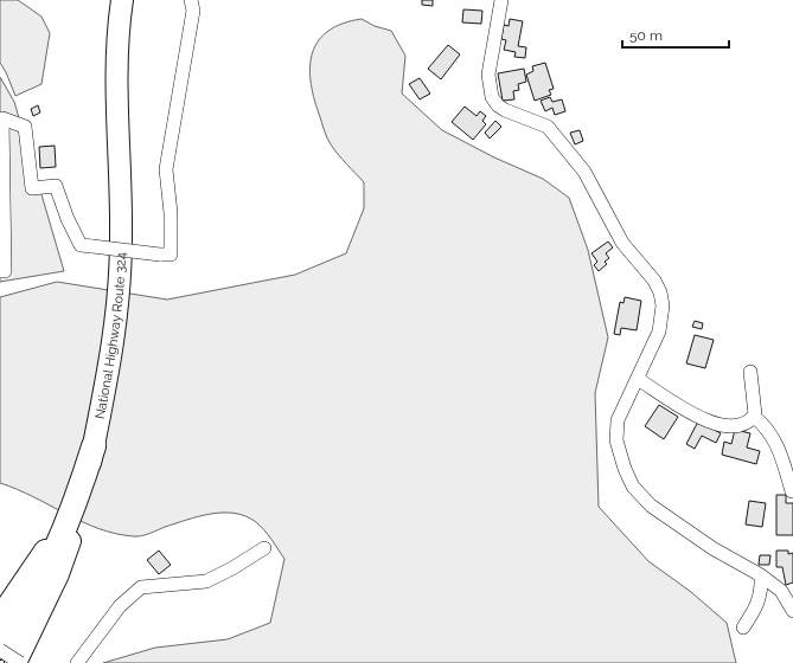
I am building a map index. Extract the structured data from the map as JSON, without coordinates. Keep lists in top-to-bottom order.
{
  "streets": {
    "highway": ["National Highway Route 324"]
  },
  "scale_bar": "50 m"
}
